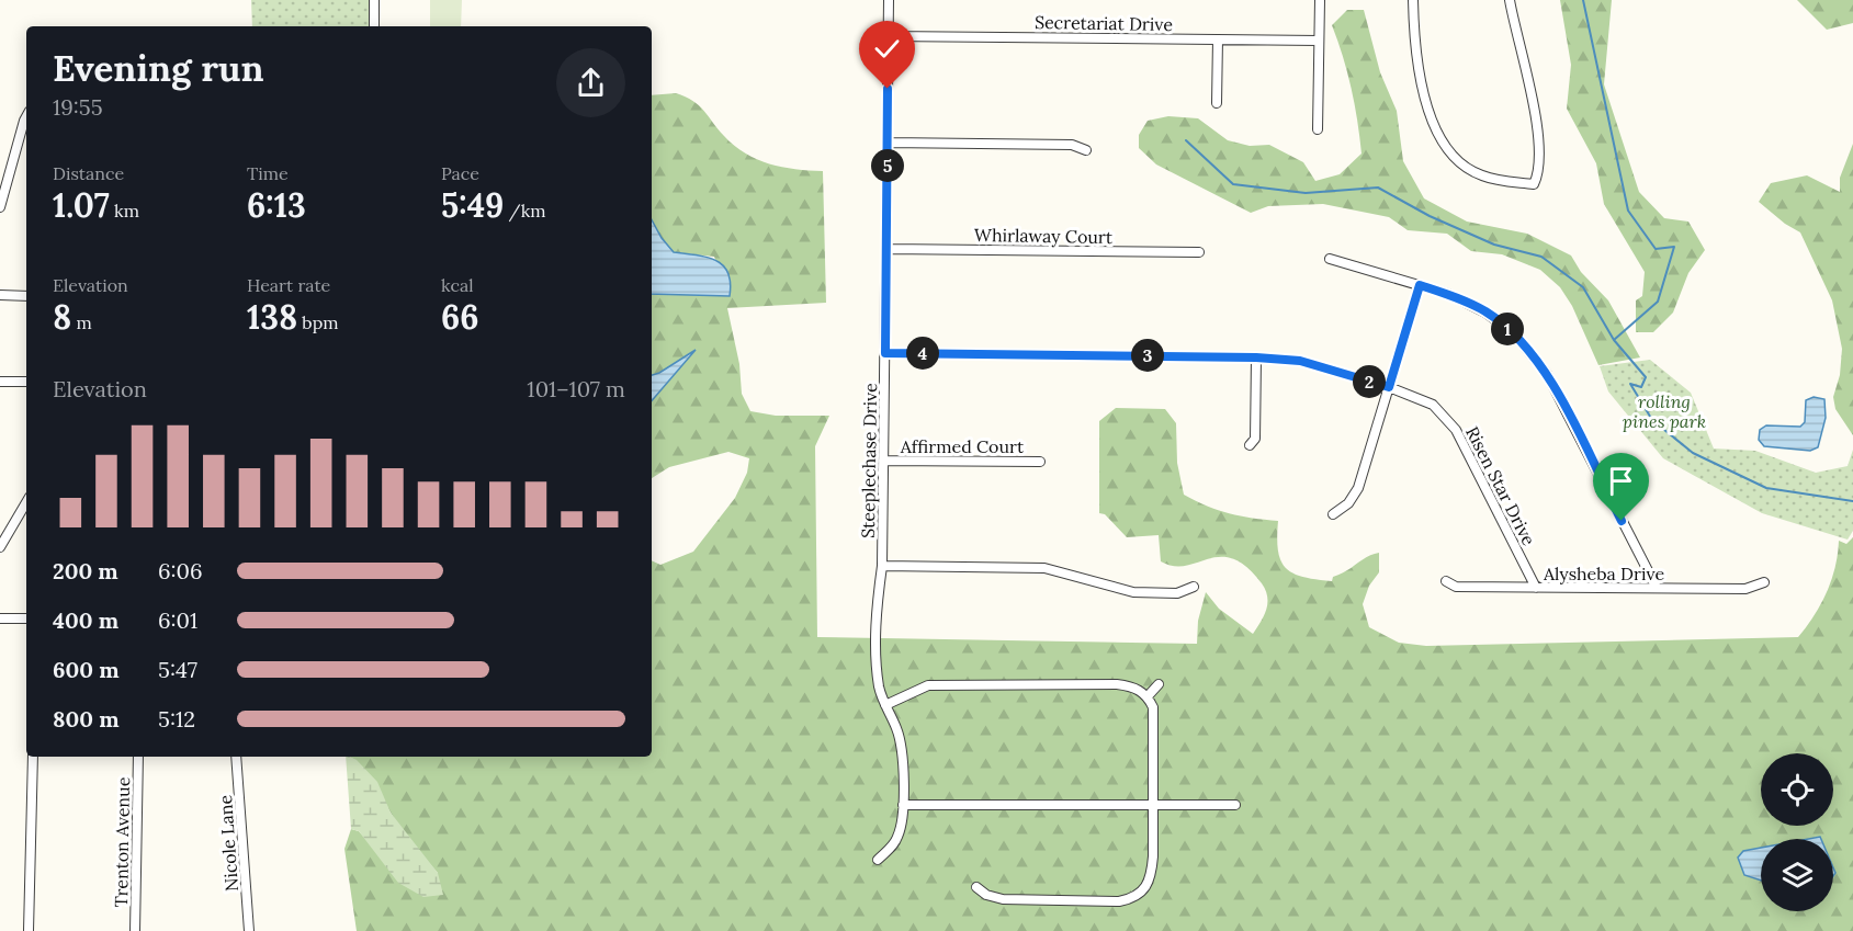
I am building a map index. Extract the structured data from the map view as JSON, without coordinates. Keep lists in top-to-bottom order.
{
  "streets": {
    "street": [
      "Secretariat Drive",
      "Whirlaway Court",
      "Affirmed Court",
      "Steeplechase Drive",
      "Risen Star Drive",
      "Alysheba Drive",
      "Trenton Avenue",
      "Nicole Lane"
    ]
  },
  "crossings": [
    ["Secretariat Drive", "Steeplechase Drive"],
    ["Whirlaway Court", "Steeplechase Drive"],
    ["Affirmed Court", "Steeplechase Drive"],
    ["Steeplechase Drive", "Risen Star Drive"],
    ["Risen Star Drive", "Alysheba Drive"]
  ],
  "parks": ["rolling pines park"],
  "page": {
    "heading": ["Evening run", "19:55"],
    "stats": [
      ["Distance", "1.07 km"],
      ["Time", "6:13"],
      ["Pace", "5:49 /km"],
      ["Elevation", "8 m"],
      ["Heart rate", "138 bpm"],
      ["kcal", "66"]
    ],
    "pins": [
      "5",
      "1",
      "4",
      "3",
      "2"
    ],
    "chart": ["Elevation", "101–107 m"],
    "list": [
      {
        "name": "200 m",
        "note": "6:06"
      },
      {
        "name": "400 m",
        "note": "6:01"
      },
      {
        "name": "600 m",
        "note": "5:47"
      },
      {
        "name": "800 m",
        "note": "5:12"
      }
    ]
  }
}
